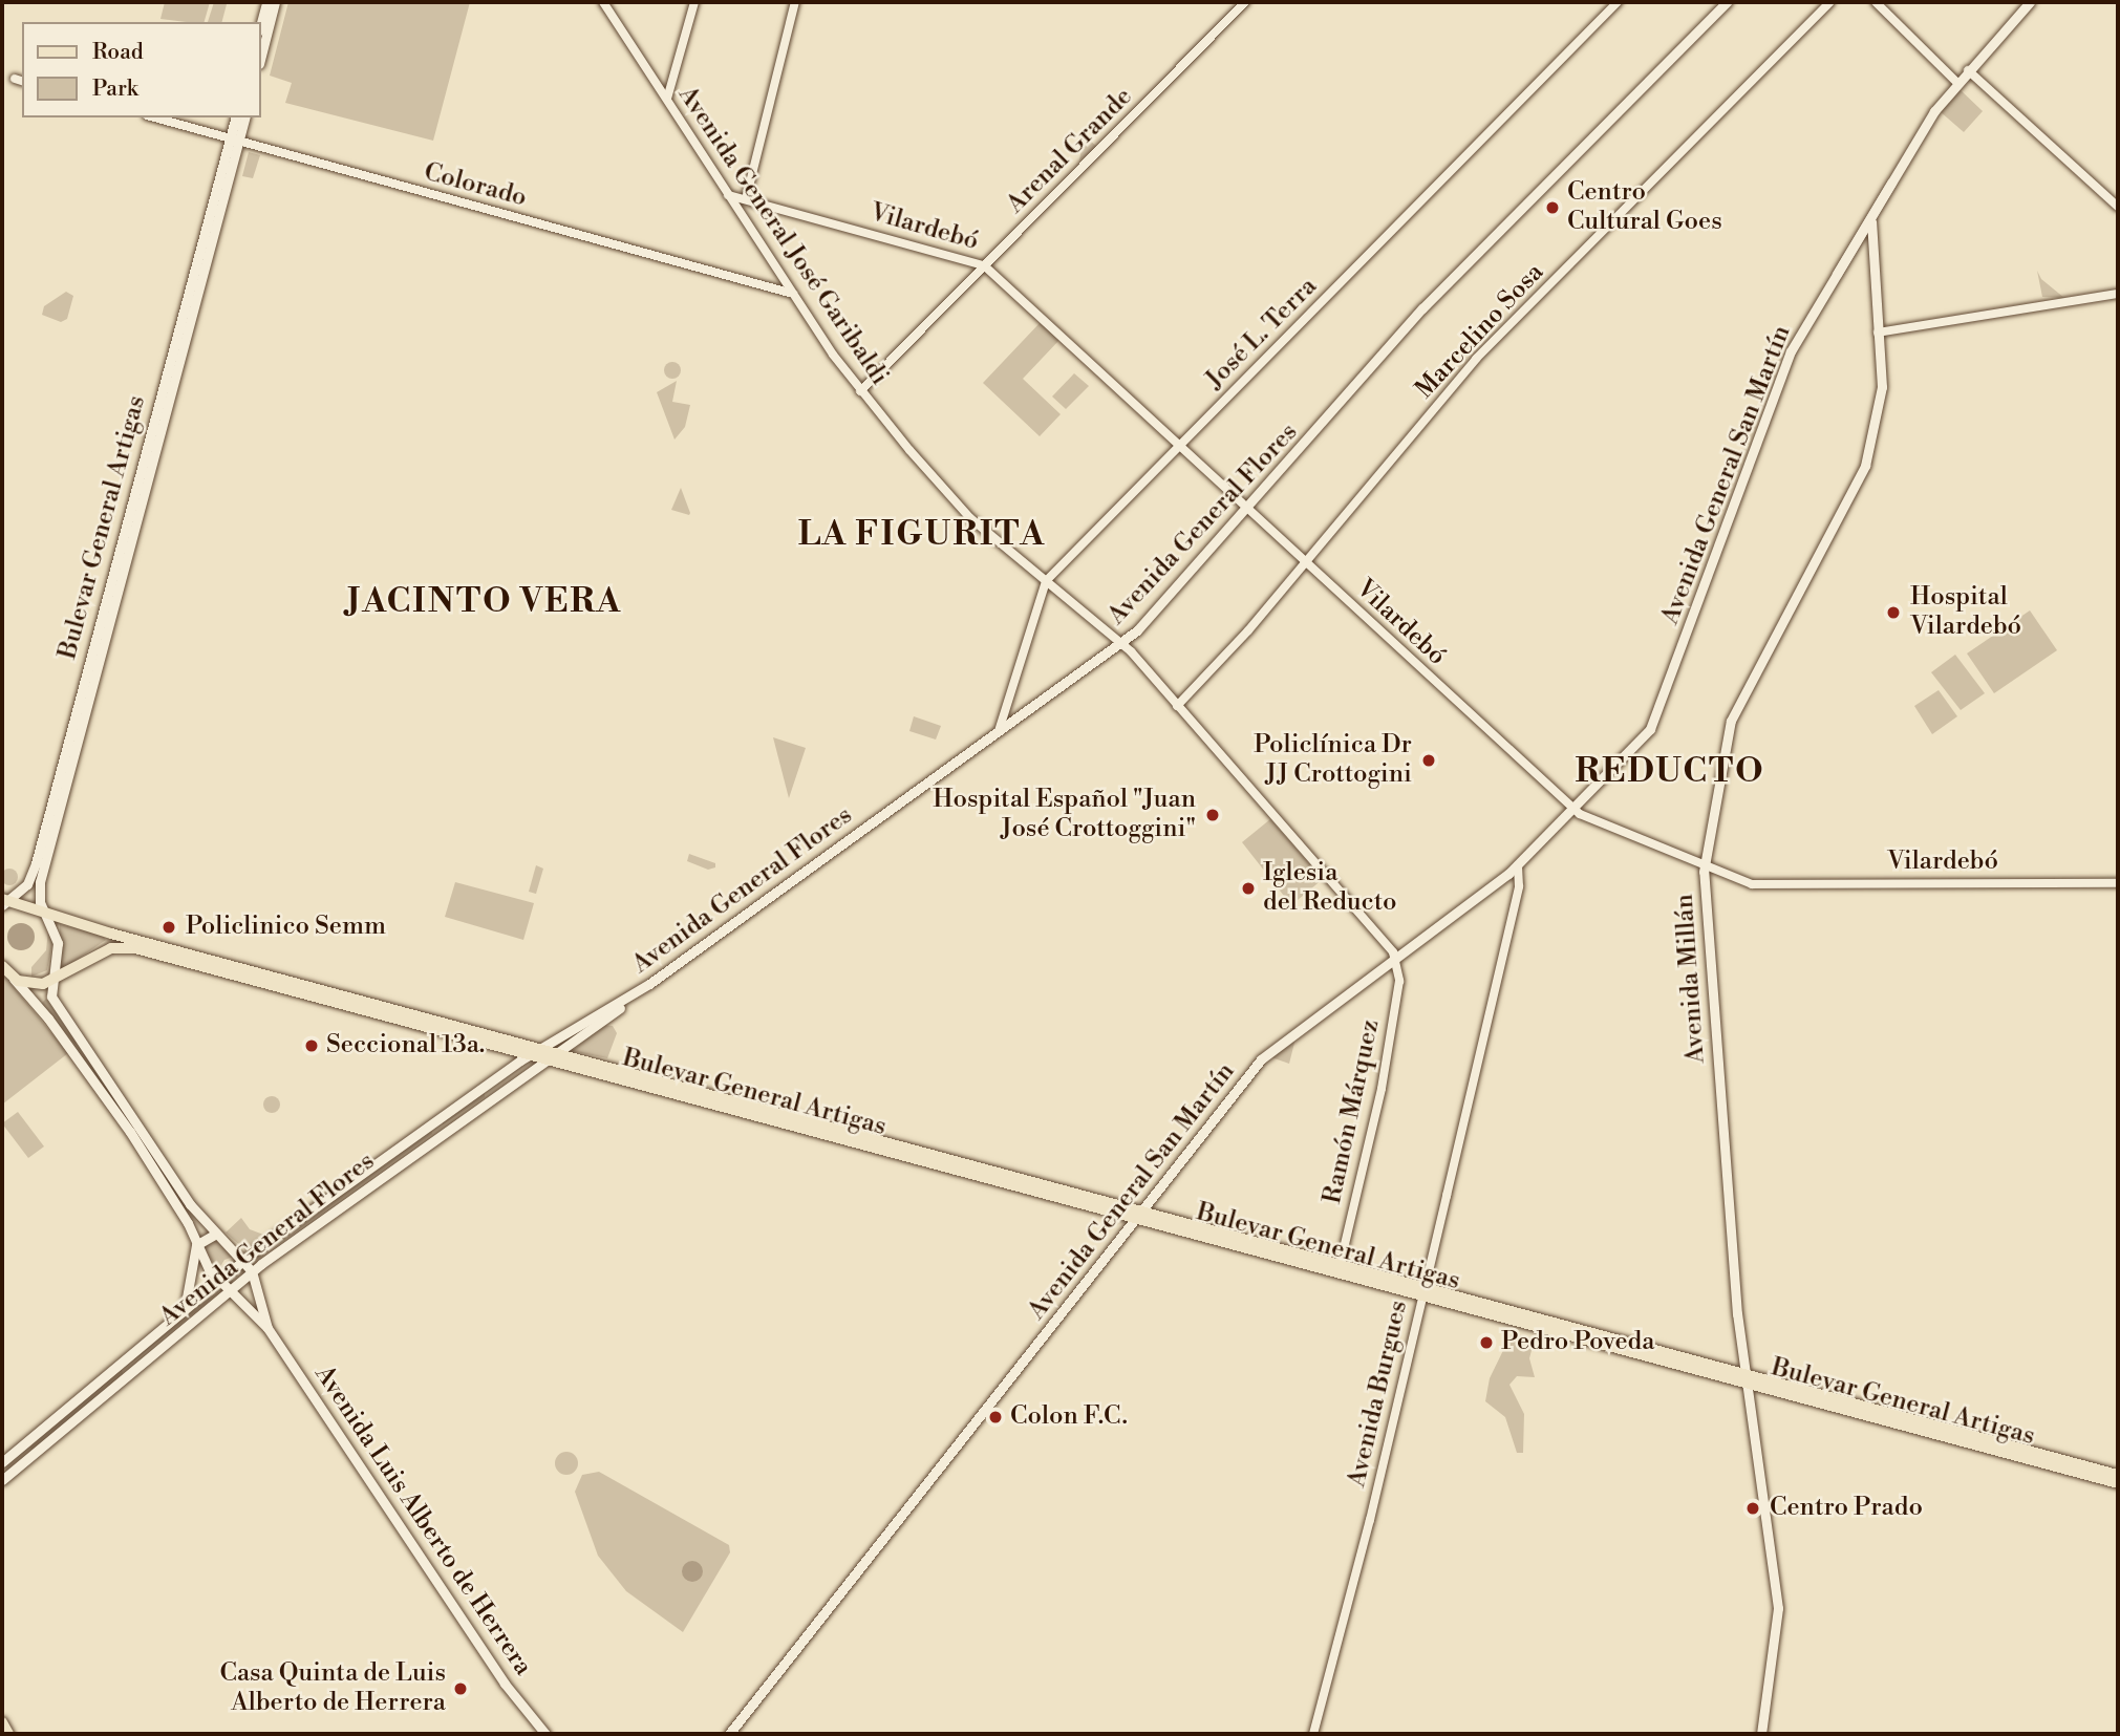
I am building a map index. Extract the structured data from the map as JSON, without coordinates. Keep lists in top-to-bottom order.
{
  "streets": {
    "main road": [
      "Avenida General San Martín",
      "Avenida General Flores",
      "Bulevar General Artigas",
      "Avenida Millán",
      "Avenida Luis Alberto de Herrera"
    ],
    "street": [
      "Arenal Grande",
      "Colorado",
      "Vilardebó",
      "Avenida General José Garibaldi",
      "Marcelino Sosa",
      "José L. Terra",
      "Ramón Márquez",
      "Avenida Burgues"
    ]
  },
  "crossings": [
    ["Arenal Grande", "Vilardebó"],
    ["Arenal Grande", "Avenida General José Garibaldi"],
    ["Colorado", "Avenida General José Garibaldi"],
    ["Colorado", "Bulevar General Artigas"],
    ["Vilardebó", "Avenida General José Garibaldi"],
    ["Vilardebó", "Marcelino Sosa"],
    ["Vilardebó", "José L. Terra"],
    ["Vilardebó", "Avenida General San Martín"],
    ["Vilardebó", "Avenida General Flores"],
    ["Vilardebó", "Avenida Millán"],
    ["Avenida General José Garibaldi", "Marcelino Sosa"],
    ["Avenida General José Garibaldi", "José L. Terra"],
    ["Avenida General José Garibaldi", "Avenida General San Martín"],
    ["Avenida General José Garibaldi", "Avenida General Flores"],
    ["Avenida General José Garibaldi", "Ramón Márquez"],
    ["José L. Terra", "Avenida General Flores"],
    ["Avenida General San Martín", "Bulevar General Artigas"],
    ["Avenida General San Martín", "Avenida Millán"],
    ["Avenida General San Martín", "Ramón Márquez"],
    ["Avenida General San Martín", "Avenida Burgues"],
    ["Avenida General Flores", "Bulevar General Artigas"],
    ["Avenida General Flores", "Avenida Luis Alberto de Herrera"],
    ["Bulevar General Artigas", "Avenida Millán"],
    ["Bulevar General Artigas", "Ramón Márquez"],
    ["Bulevar General Artigas", "Avenida Burgues"],
    ["Bulevar General Artigas", "Avenida Luis Alberto de Herrera"]
  ],
  "districts": ["LA FIGURITA", "JACINTO VERA", "REDUCTO"],
  "places": [
    "Centro Cultural Goes",
    "Hospital Vilardebó",
    "Policlínica Dr JJ Crottogini",
    "Hospital Español \"Juan José Crottoggini\"",
    "Iglesia del Reducto",
    "Policlinico Semm",
    "Seccional 13a.",
    "Pedro Poveda",
    "Colon F.C.",
    "Centro Prado",
    "Casa Quinta de Luis Alberto de Herrera"
  ],
  "legend": ["Road", "Park"]
}
